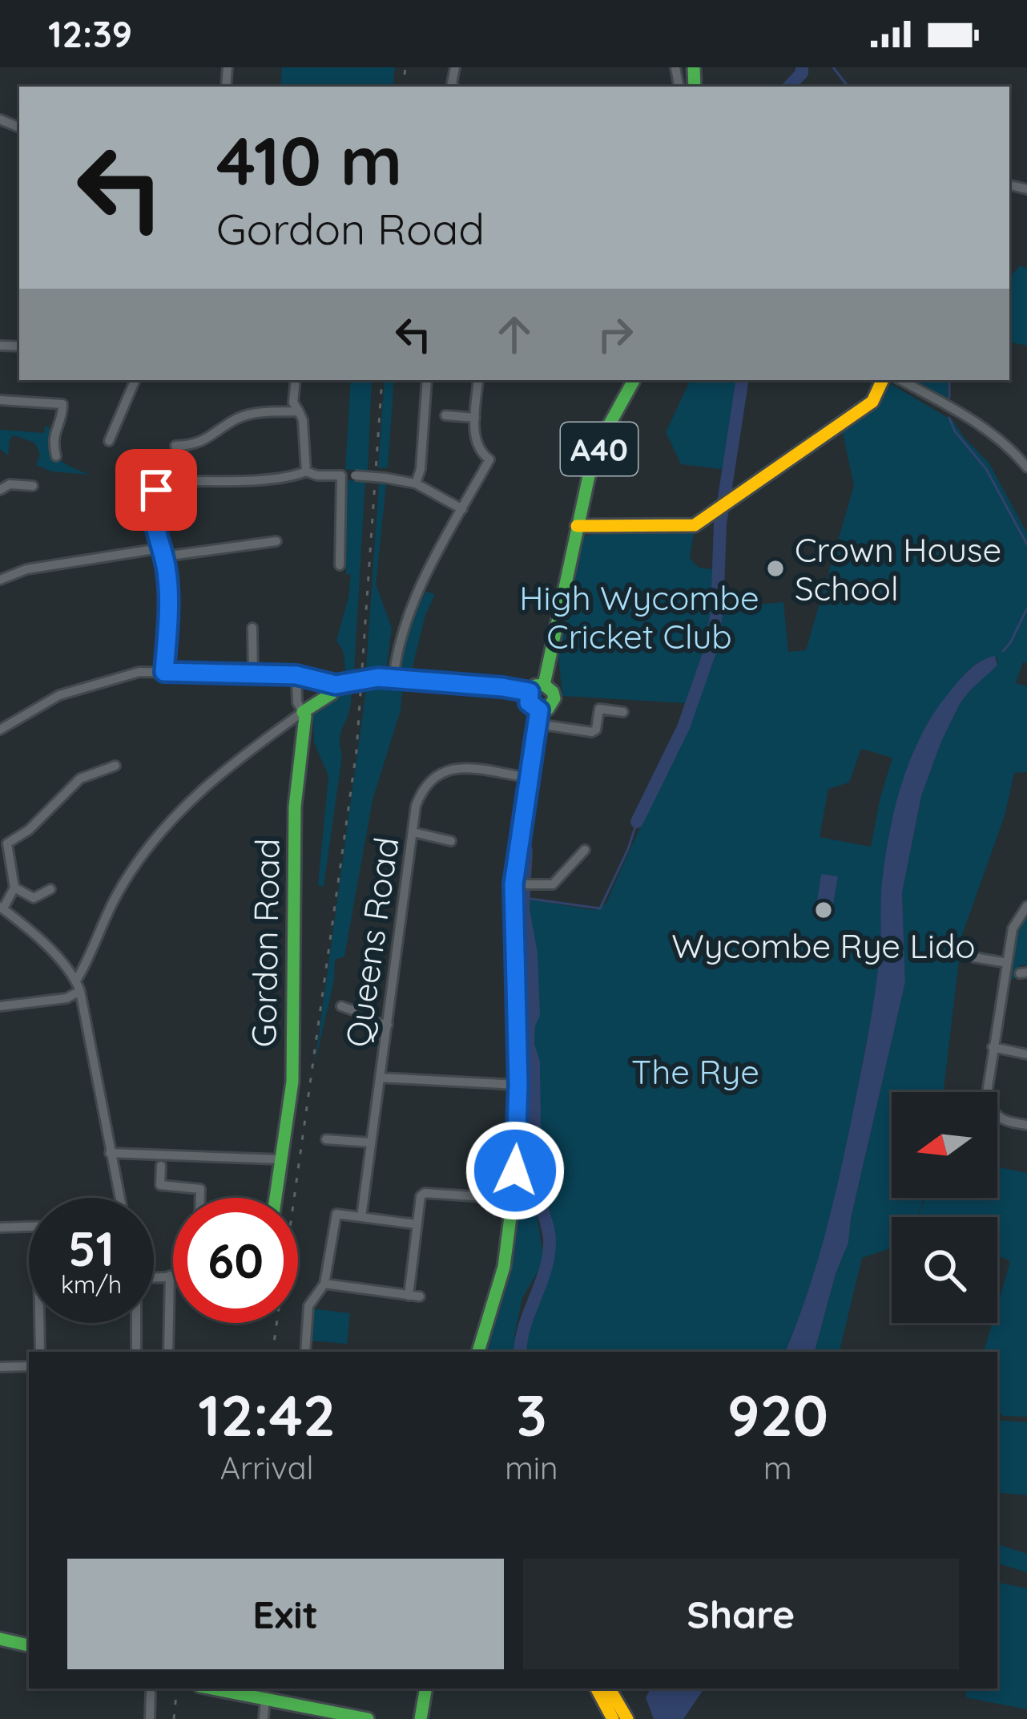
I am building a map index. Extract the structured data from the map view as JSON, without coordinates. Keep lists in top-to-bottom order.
{
  "streets": {
    "main road": ["A40", "Gordon Road"],
    "street": ["Queens Road"]
  },
  "crossings": [
    ["A40", "Queens Road"]
  ],
  "parks": ["High Wycombe Cricket Club", "The Rye"],
  "places": ["Crown House School", "Wycombe Rye Lido"],
  "north": "left",
  "page": {
    "status": "12:39",
    "turn": ["410 m", "Gordon Road"],
    "speed": "51 km/h",
    "limit": "60",
    "eta": [
      "12:42",
      "Arrival",
      "3",
      "min",
      "920",
      "m"
    ],
    "buttons": ["Exit", "Share"]
  }
}
